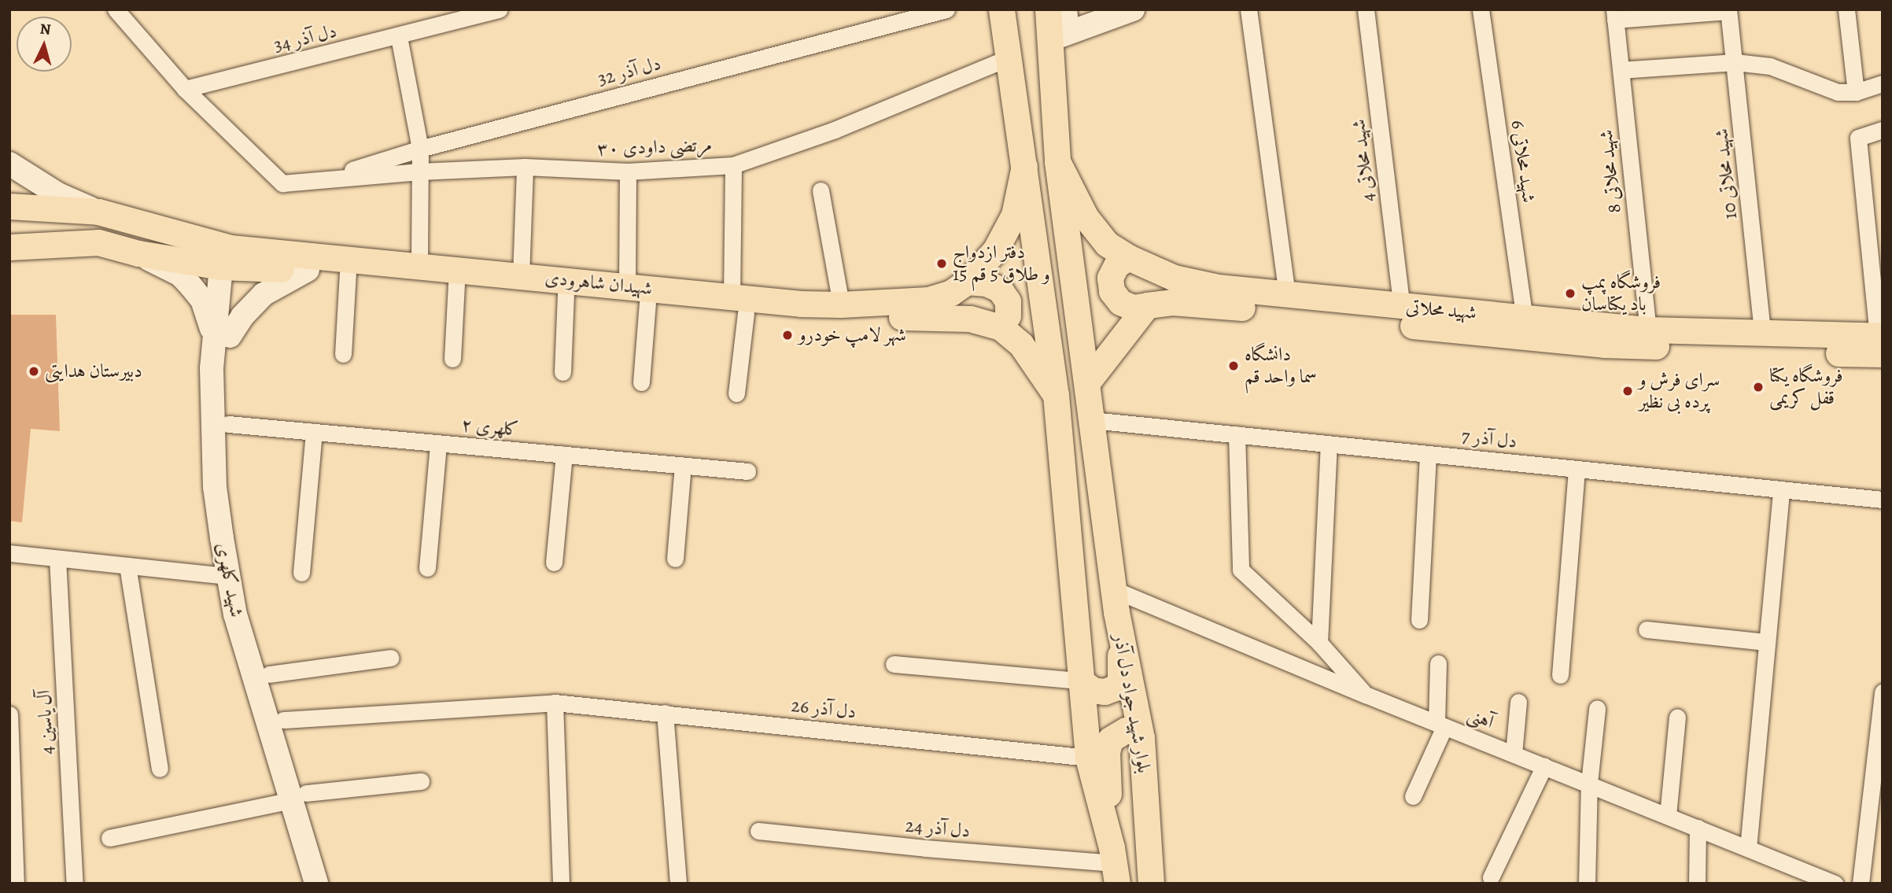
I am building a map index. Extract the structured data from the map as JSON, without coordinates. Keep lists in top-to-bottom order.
{
  "streets": {
    "main road": [
      "شهیدان شاهرودی",
      "شهید محلاتی",
      "شهید کلهری",
      "بلوار شهید جواد دل آذر"
    ],
    "street": [
      "دل آذر 34",
      "دل آذر 32",
      "۳۰ مرتضی داودی",
      "شهید محلاتی 4",
      "شهید محلاتی 6",
      "شهید محلاتی 8",
      "شهید محلاتی 10",
      "کلهری ۲",
      "دل آذر 7",
      "دل آذر 26",
      "آهنی",
      "آل یاسین 4",
      "دل آذر 24"
    ]
  },
  "crossings": [
    ["دل آذر 34", "۳۰ مرتضی داودی"],
    ["دل آذر 32", "۳۰ مرتضی داودی"],
    ["شهید محلاتی 4", "شهید محلاتی"],
    ["شهید محلاتی 6", "شهید محلاتی"],
    ["شهید محلاتی 8", "شهید محلاتی"],
    ["شهید محلاتی 10", "شهید محلاتی"],
    ["شهیدان شاهرودی", "شهید کلهری"],
    ["کلهری ۲", "شهید کلهری"],
    ["شهید کلهری", "دل آذر 26"],
    ["بلوار شهید جواد دل آذر", "آهنی"]
  ],
  "places": [
    "دفتر ازدواج 15 و طلاق 5 قم",
    "فروشگاه پمپ باد یکتاسان",
    "شهر لامپ خودرو",
    "دانشگاه سما واحد قم",
    "دبیرستان هدایتی",
    "فروشگاه یکتا قفل کریمی",
    "سرای فرش و پرده بی نظیر"
  ],
  "north": "top"
}
